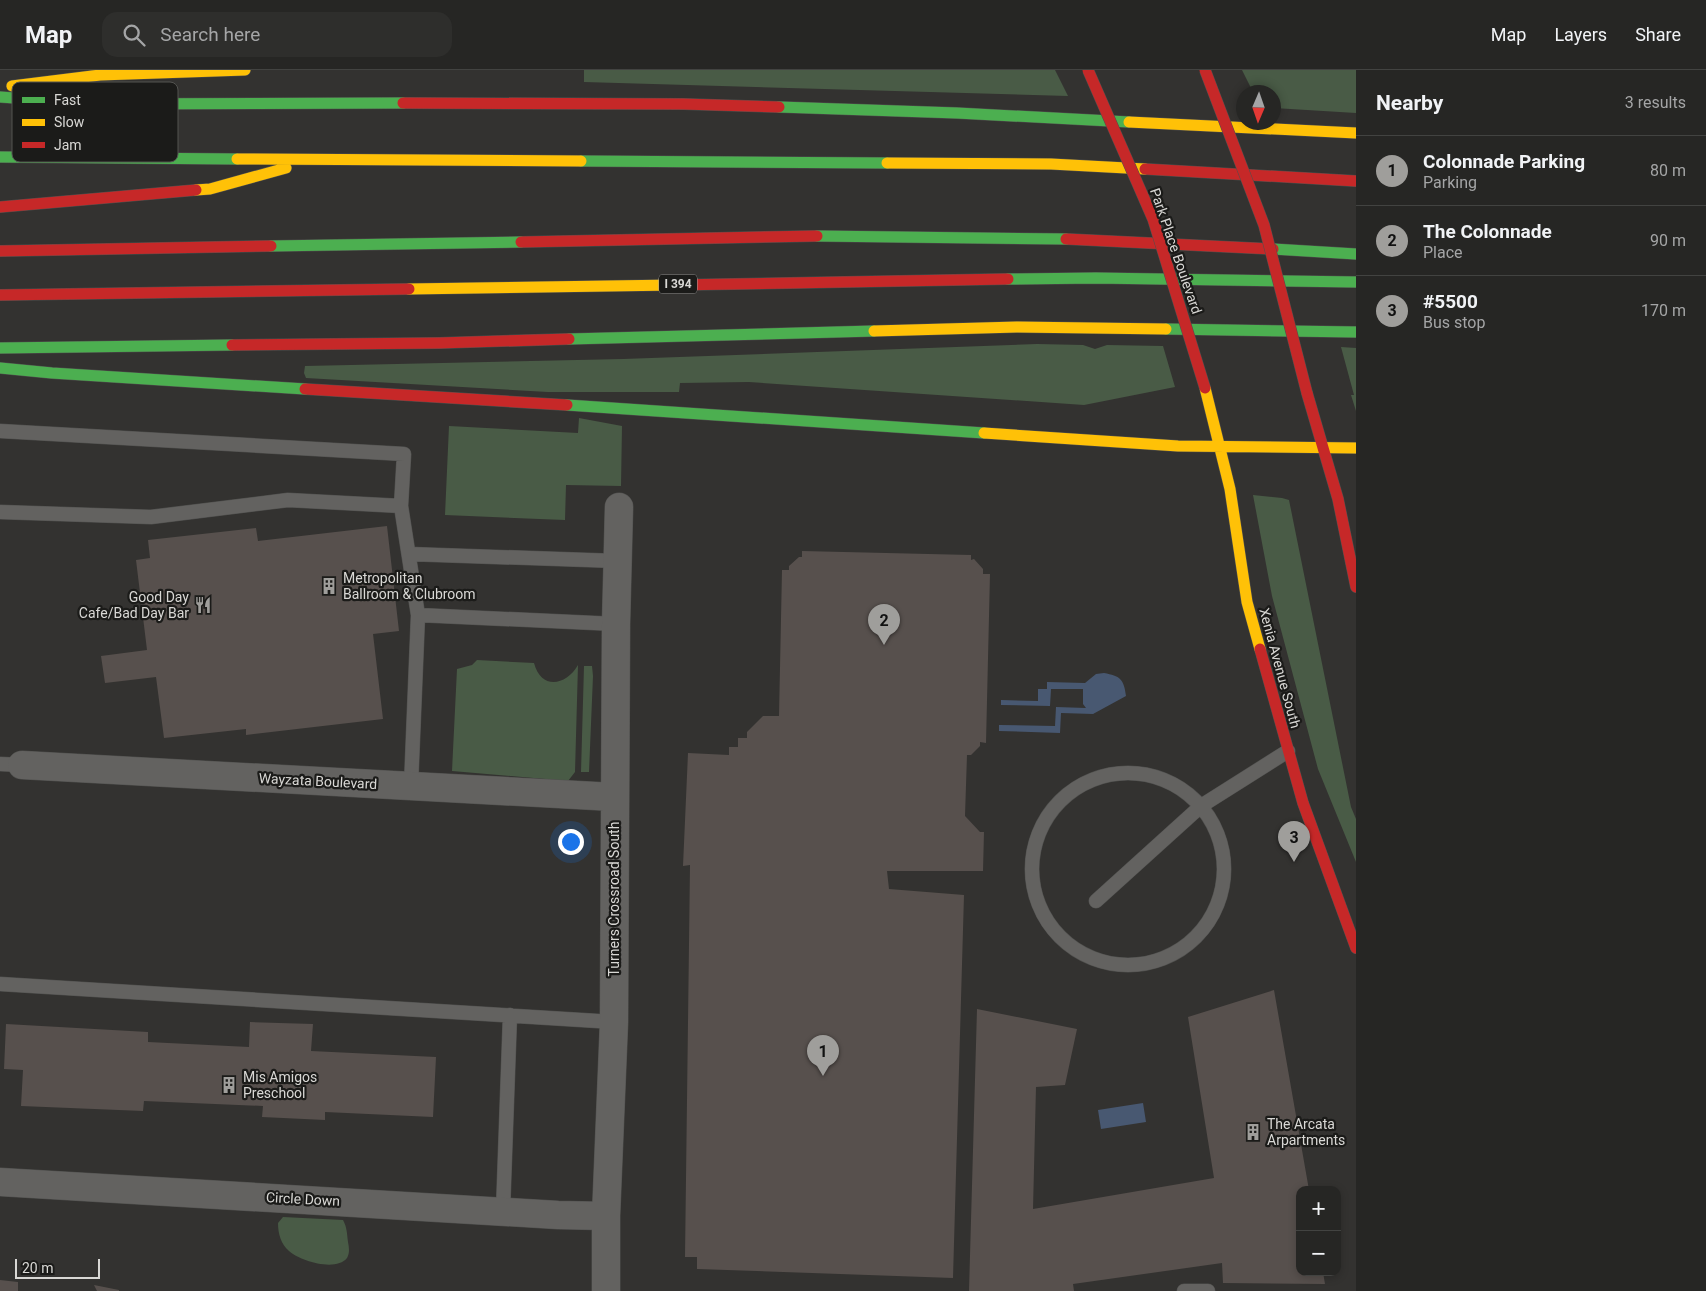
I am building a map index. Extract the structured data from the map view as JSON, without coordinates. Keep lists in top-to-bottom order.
{
  "streets": {
    "main road": ["Park Place Boulevard", "I 394", "Xenia Avenue South"],
    "street": ["Wayzata Boulevard", "Turners Crossroad South", "Circle Down"]
  },
  "crossings": [
    ["Park Place Boulevard", "Xenia Avenue South"],
    ["Wayzata Boulevard", "Turners Crossroad South"],
    ["Turners Crossroad South", "Circle Down"]
  ],
  "places": {
    "building": ["Metropolitan Ballroom & Clubroom", "Mis Amigos Preschool", "The Arcata Arpartments"],
    "restaurant": ["Good Day Cafe/Bad Day Bar"]
  },
  "legend": ["Fast", "Slow", "Jam"],
  "scale_bar": "20 m",
  "north": "bottom",
  "page": {
    "header": "Map",
    "search": "Search here",
    "nav": ["Map", "Layers", "Share"],
    "heading": ["Nearby", "3 results"],
    "list": [
      {
        "mark": "1",
        "name": "Colonnade Parking",
        "note": "Parking",
        "value": "80 m"
      },
      {
        "mark": "2",
        "name": "The Colonnade",
        "note": "Place",
        "value": "90 m"
      },
      {
        "mark": "3",
        "name": "#5500",
        "note": "Bus stop",
        "value": "170 m"
      }
    ],
    "pins": ["2", "3", "1"],
    "map_buttons": ["+", "−"],
    "scale": "20 m"
  }
}
